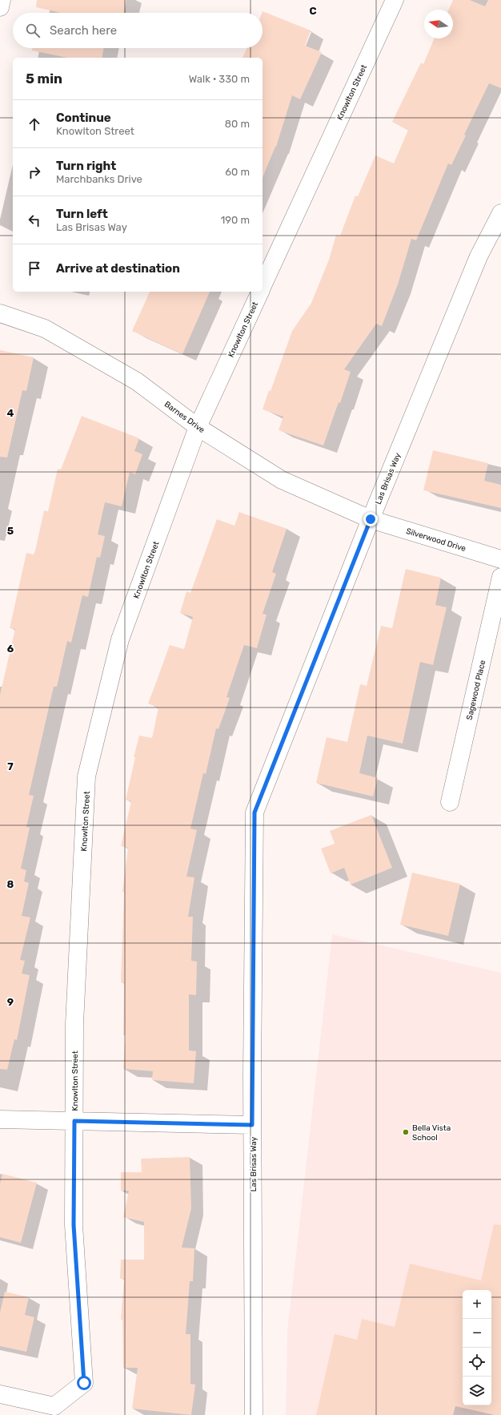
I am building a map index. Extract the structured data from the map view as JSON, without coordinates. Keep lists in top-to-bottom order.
{
  "streets": {
    "street": [
      "Knowlton Street",
      "Barnes Drive",
      "Las Brisas Way",
      "Silverwood Drive",
      "Sagewood Place"
    ]
  },
  "crossings": [
    ["Knowlton Street", "Barnes Drive"],
    ["Barnes Drive", "Las Brisas Way"],
    ["Barnes Drive", "Silverwood Drive"],
    ["Las Brisas Way", "Silverwood Drive"]
  ],
  "places": ["Bella Vista School"],
  "north": "left",
  "page": {
    "search": "Search here",
    "heading": ["5 min", "Walk · 330 m"],
    "list": [
      ["Continue", "Knowlton Street", "80 m"],
      ["Turn right", "Marchbanks Drive", "60 m"],
      ["Turn left", "Las Brisas Way", "190 m"],
      "Arrive at destination"
    ],
    "map_buttons": ["+", "−"]
  },
  "grid": {
    "columns": ["C"],
    "rows": [
      "4",
      "5",
      "6",
      "7",
      "8",
      "9"
    ]
  }
}
